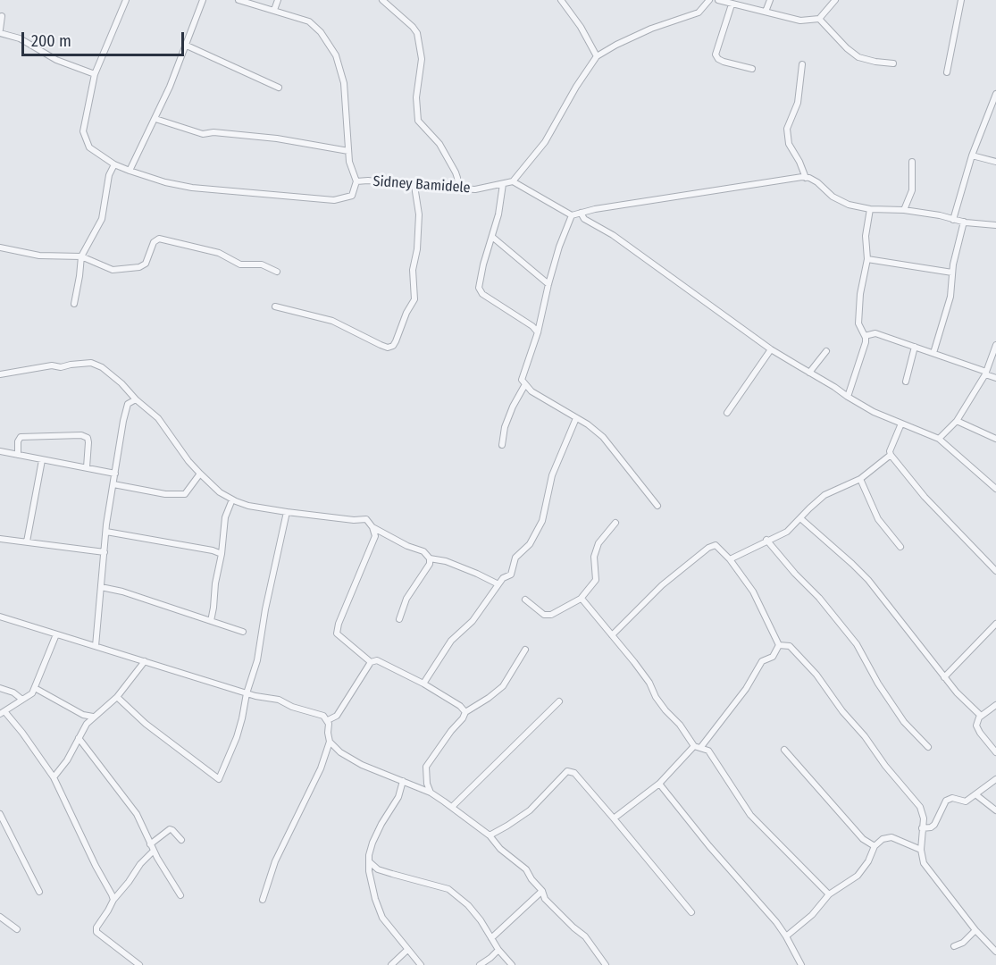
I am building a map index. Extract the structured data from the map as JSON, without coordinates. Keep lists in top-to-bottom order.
{
  "streets": {
    "street": ["Sidney Bamidele"]
  },
  "scale_bar": "200 m"
}
